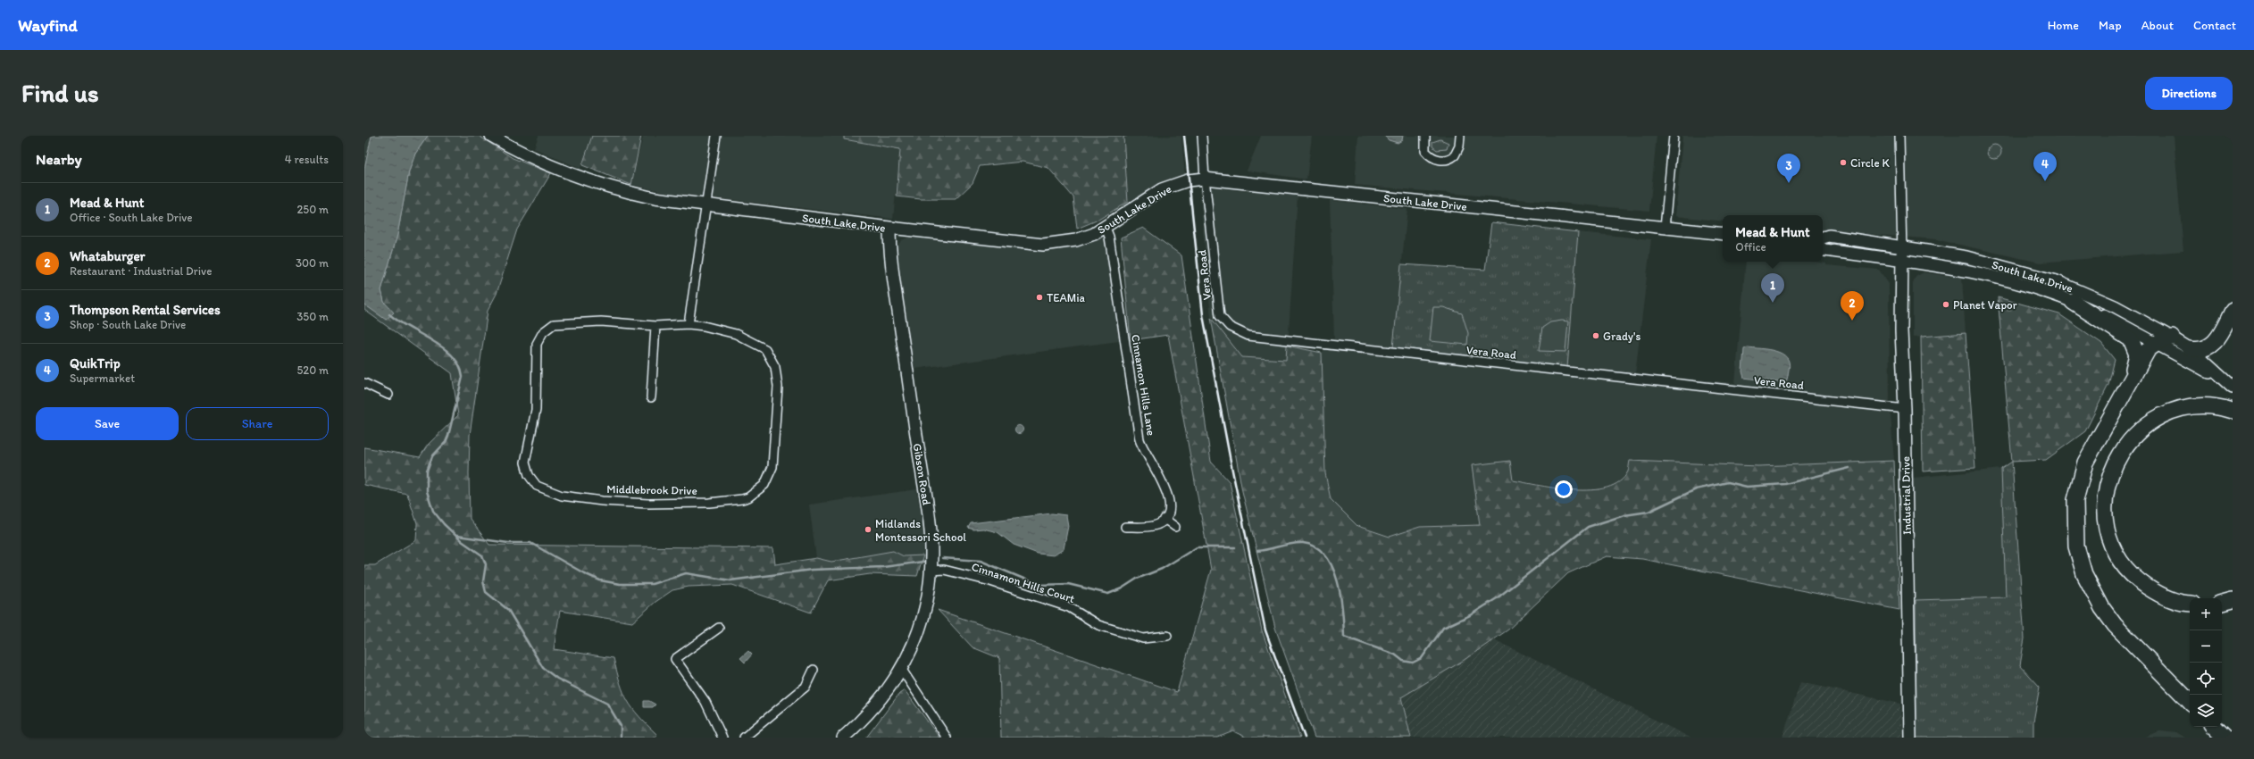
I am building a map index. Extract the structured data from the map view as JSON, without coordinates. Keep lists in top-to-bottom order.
{
  "streets": {
    "main road": ["South Lake Drive", "Gibson Road", "Industrial Drive"],
    "street": [
      "Vera Road",
      "Cinnamon Hills Lane",
      "Middlebrook Drive",
      "Cinnamon Hills Court"
    ]
  },
  "crossings": [
    ["South Lake Drive", "Vera Road"],
    ["South Lake Drive", "Cinnamon Hills Lane"],
    ["South Lake Drive", "Gibson Road"],
    ["South Lake Drive", "Industrial Drive"],
    ["Vera Road", "Industrial Drive"],
    ["Gibson Road", "Cinnamon Hills Court"]
  ],
  "places": [
    "Circle K",
    "TEAMia",
    "Planet Vapor",
    "Grady's",
    "Midlands Montessori School"
  ],
  "page": {
    "header": "Wayfind",
    "nav": [
      "Home",
      "Map",
      "About",
      "Contact"
    ],
    "buttons": [
      "Directions",
      ["Save", "Share"]
    ],
    "title": "Find us",
    "heading": ["Nearby", "4 results"],
    "pins": [
      "4",
      "3",
      "1",
      "2"
    ],
    "list": [
      {
        "mark": "1",
        "name": "Mead & Hunt",
        "note": "Office · South Lake Drive",
        "value": "250 m"
      },
      {
        "mark": "2",
        "name": "Whataburger",
        "note": "Restaurant · Industrial Drive",
        "value": "300 m"
      },
      {
        "mark": "3",
        "name": "Thompson Rental Services",
        "note": "Shop · South Lake Drive",
        "value": "350 m"
      },
      {
        "mark": "4",
        "name": "QuikTrip",
        "note": "Supermarket",
        "value": "520 m"
      }
    ],
    "popup": ["Mead & Hunt", "Office"],
    "map_buttons": ["+", "−"]
  }
}
